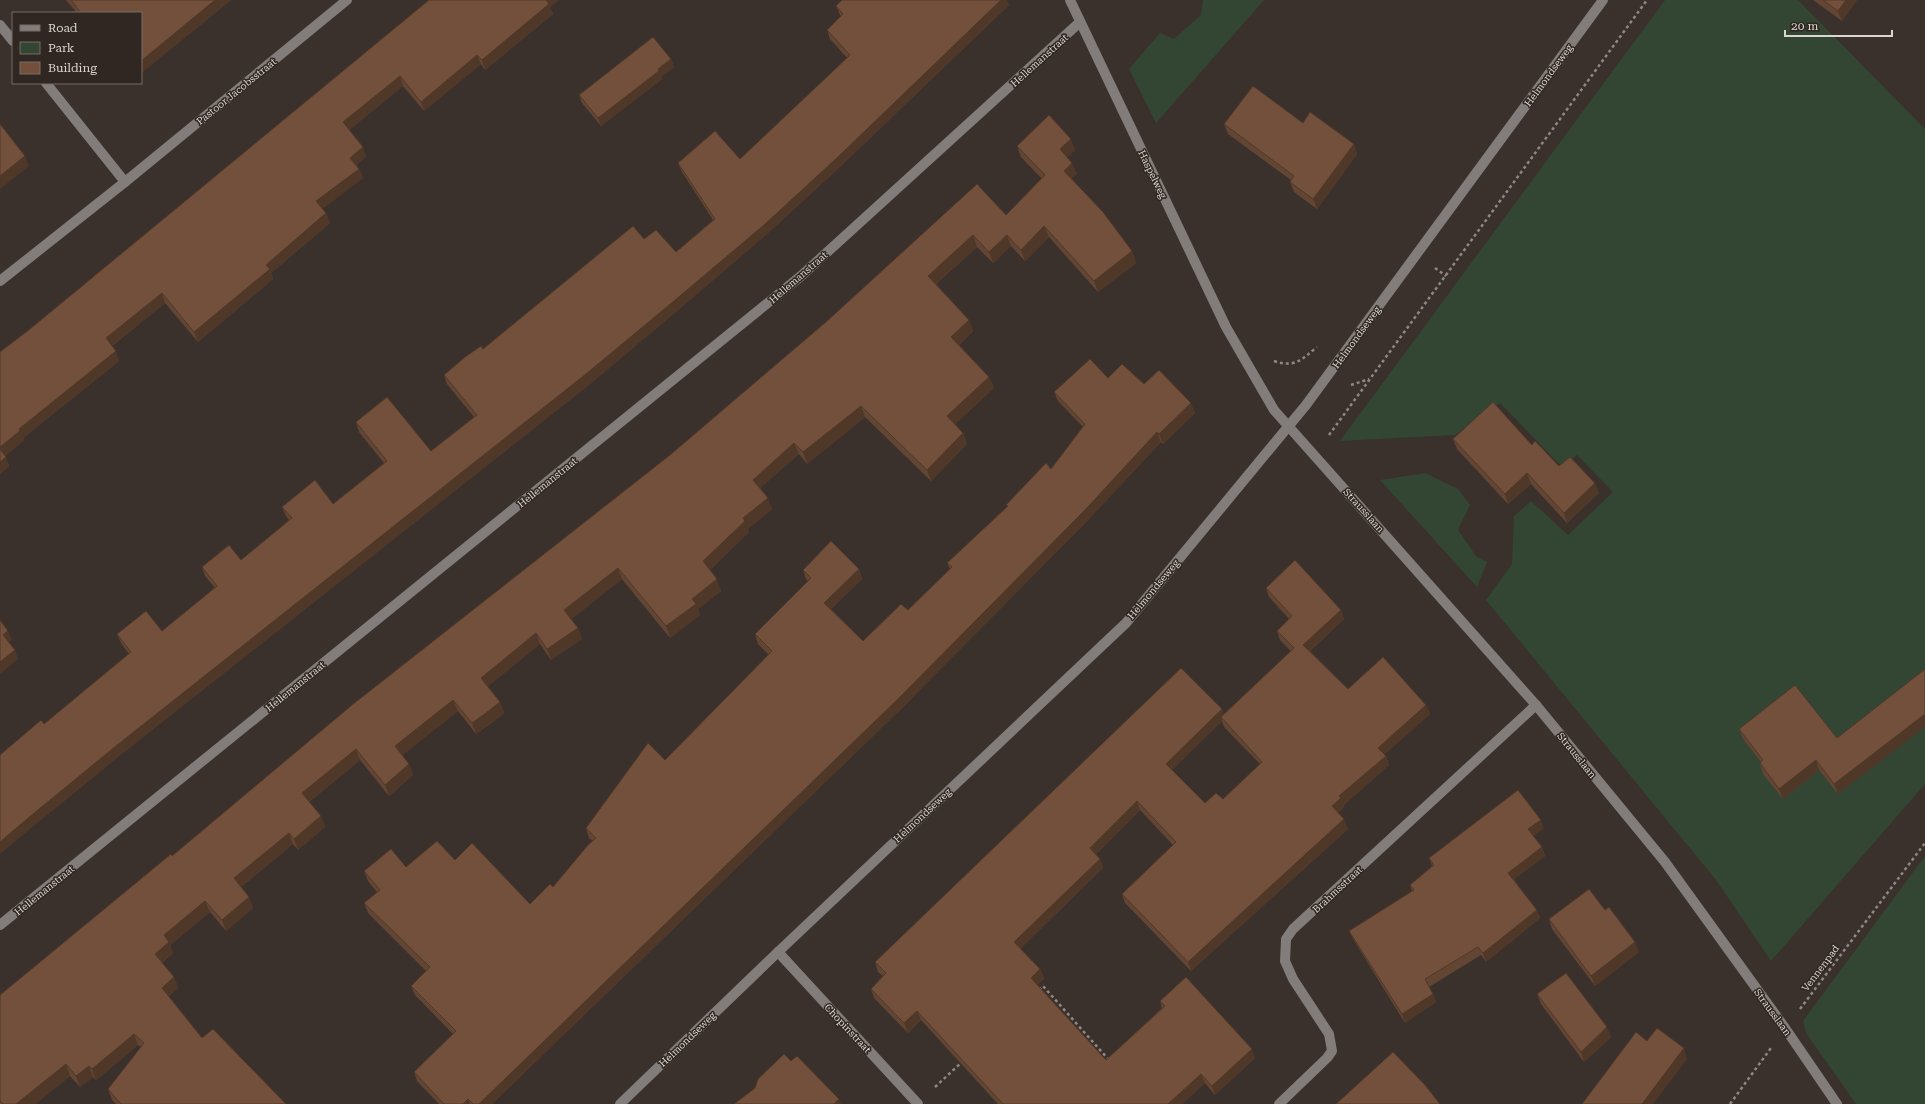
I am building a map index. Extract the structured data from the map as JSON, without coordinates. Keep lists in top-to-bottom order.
{
  "streets": {
    "street": [
      "Hellemanstraat",
      "Helmondseweg",
      "Pastoor Jacobsstraat",
      "Haspelweg",
      "Strausslaan",
      "Brahmsstraat",
      "Chopinstraat"
    ],
    "path": ["Vennenpad"]
  },
  "crossings": [
    ["Hellemanstraat", "Haspelweg"],
    ["Helmondseweg", "Haspelweg"],
    ["Helmondseweg", "Strausslaan"],
    ["Helmondseweg", "Chopinstraat"],
    ["Haspelweg", "Strausslaan"],
    ["Strausslaan", "Brahmsstraat"],
    ["Strausslaan", "Vennenpad"]
  ],
  "legend": ["Road", "Park", "Building"],
  "scale_bar": "20 m"
}
